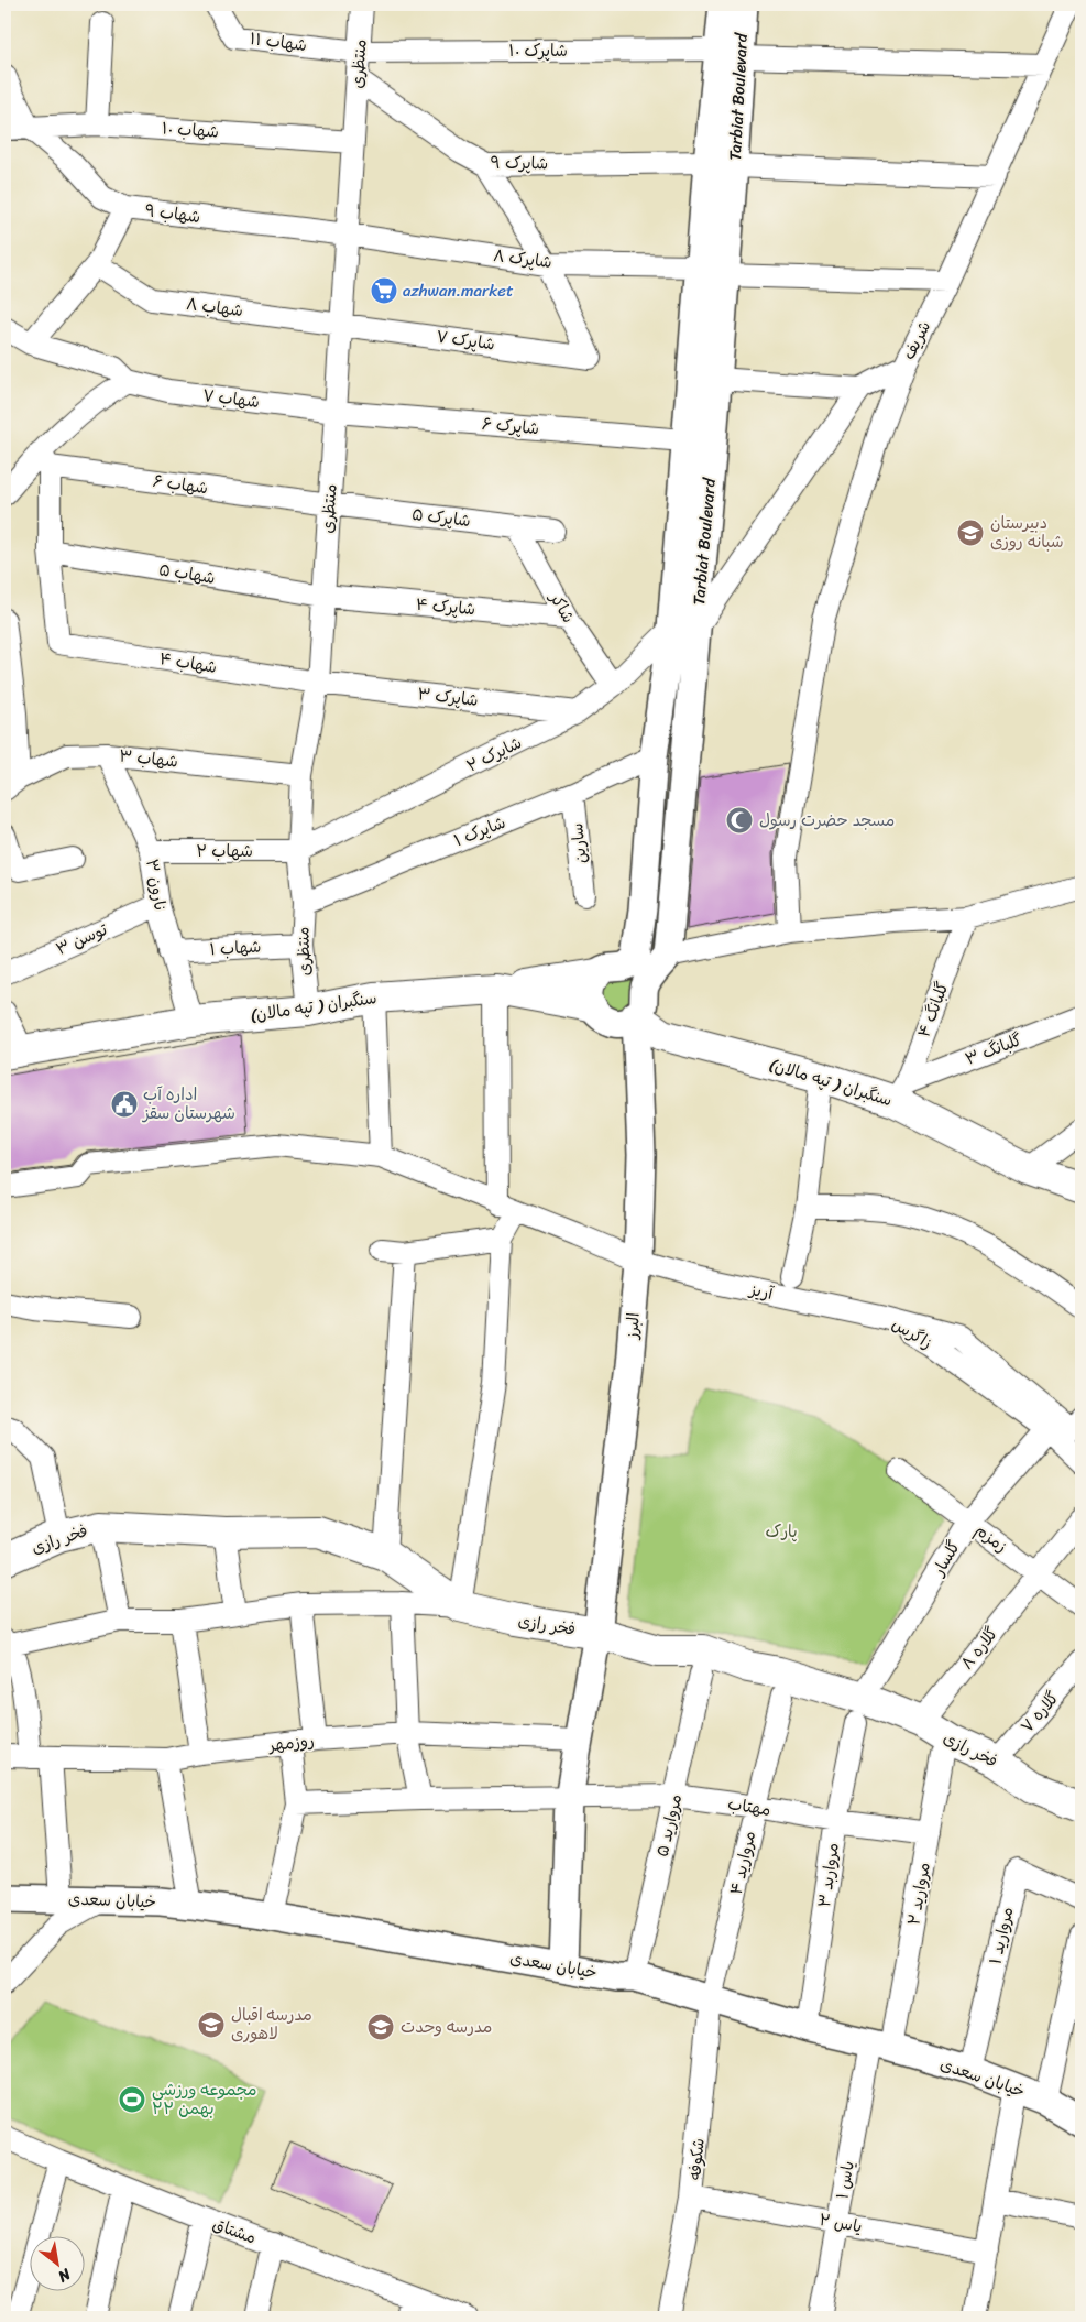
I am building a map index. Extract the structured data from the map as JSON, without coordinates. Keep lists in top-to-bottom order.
{
  "streets": {
    "main road": ["سنگبران ( تپه مالان)", "فخر رازی"],
    "street": [
      "شهاب ۱۱",
      "شاپرک ۱۰",
      "منتظری",
      "Tarbiat Boulevard",
      "شهاب ۱۰",
      "شاپرک ۹",
      "شهاب ۹",
      "شاپرک ۸",
      "شهاب ۸",
      "شاپرک ۷",
      "شریف",
      "شهاب ۷",
      "شاپرک ۶",
      "شهاب ۶",
      "شاپرک ۵",
      "شهاب ۵",
      "شاپرک ۴",
      "شاکر",
      "شهاب ۴",
      "شاپرک ۳",
      "شاپرک ۲",
      "شهاب ۳",
      "شاپرک ۱",
      "سارین",
      "شهاب ۲",
      "نارون ۳",
      "توسن ۳",
      "شهاب ۱",
      "گلبانگ ۴",
      "گلبانگ ۳",
      "آریز",
      "البرز",
      "زاگرس",
      "زمزم",
      "گلسار",
      "گلاره ۸",
      "گلاره ۷",
      "روزمهر",
      "مهتاب",
      "مروارید ۵",
      "مروارید ۴",
      "مرواربد ۳",
      "مروارید ۲",
      "خیابان سعدی",
      "مروارید ۱",
      "شکوفه",
      "یاس ۱",
      "یاس ۲",
      "مشتاق"
    ]
  },
  "crossings": [
    ["شهاب ۱۱", "شاپرک ۱۰"],
    ["شهاب ۱۱", "منتظری"],
    ["شاپرک ۱۰", "منتظری"],
    ["شاپرک ۱۰", "Tarbiat Boulevard"],
    ["شاپرک ۱۰", "شریف"],
    ["منتظری", "شهاب ۱۰"],
    ["منتظری", "شاپرک ۹"],
    ["منتظری", "شهاب ۹"],
    ["منتظری", "شاپرک ۸"],
    ["منتظری", "شهاب ۸"],
    ["منتظری", "شاپرک ۷"],
    ["منتظری", "شهاب ۷"],
    ["منتظری", "شاپرک ۶"],
    ["منتظری", "شهاب ۶"],
    ["منتظری", "شاپرک ۵"],
    ["منتظری", "شهاب ۵"],
    ["منتظری", "شاپرک ۴"],
    ["منتظری", "شهاب ۴"],
    ["منتظری", "شاپرک ۳"],
    ["منتظری", "شاپرک ۲"],
    ["منتظری", "شهاب ۳"],
    ["منتظری", "شاپرک ۱"],
    ["منتظری", "شهاب ۲"],
    ["منتظری", "شهاب ۱"],
    ["منتظری", "سنگبران ( تپه مالان)"],
    ["Tarbiat Boulevard", "شاپرک ۹"],
    ["Tarbiat Boulevard", "شاپرک ۸"],
    ["Tarbiat Boulevard", "شریف"],
    ["Tarbiat Boulevard", "شاپرک ۶"],
    ["Tarbiat Boulevard", "شاپرک ۲"],
    ["Tarbiat Boulevard", "شاپرک ۱"],
    ["Tarbiat Boulevard", "سنگبران ( تپه مالان)"],
    ["Tarbiat Boulevard", "البرز"],
    ["شهاب ۱۰", "شهاب ۹"],
    ["شهاب ۹", "شاپرک ۸"],
    ["شاپرک ۸", "شاپرک ۷"],
    ["شهاب ۸", "شاپرک ۷"],
    ["شریف", "شاپرک ۲"],
    ["شهاب ۷", "شاپرک ۶"],
    ["شهاب ۶", "شاپرک ۵"],
    ["شاپرک ۵", "شاکر"],
    ["شهاب ۵", "شاپرک ۴"],
    ["شهاب ۵", "شهاب ۴"],
    ["شاپرک ۴", "شاکر"],
    ["شاکر", "شاپرک ۲"],
    ["شهاب ۴", "شاپرک ۳"],
    ["شاپرک ۳", "شاپرک ۲"],
    ["شاپرک ۲", "شهاب ۲"],
    ["شهاب ۳", "نارون ۳"],
    ["شاپرک ۱", "سارین"],
    ["شهاب ۲", "نارون ۳"],
    ["نارون ۳", "توسن ۳"],
    ["نارون ۳", "شهاب ۱"],
    ["نارون ۳", "سنگبران ( تپه مالان)"],
    ["سنگبران ( تپه مالان)", "گلبانگ ۴"],
    ["سنگبران ( تپه مالان)", "گلبانگ ۳"],
    ["سنگبران ( تپه مالان)", "البرز"],
    ["گلبانگ ۴", "گلبانگ ۳"],
    ["آریز", "البرز"],
    ["آریز", "زاگرس"],
    ["البرز", "فخر رازی"],
    ["البرز", "روزمهر"],
    ["البرز", "مهتاب"],
    ["البرز", "خیابان سعدی"],
    ["زاگرس", "گلسار"],
    ["زمزم", "گلسار"],
    ["زمزم", "گلاره ۸"],
    ["فخر رازی", "گلسار"],
    ["فخر رازی", "گلاره ۸"],
    ["فخر رازی", "گلاره ۷"],
    ["فخر رازی", "مرواربد ۳"],
    ["فخر رازی", "مروارید ۲"],
    ["گلسار", "مرواربد ۳"],
    ["مهتاب", "مروارید ۵"],
    ["مهتاب", "مروارید ۴"],
    ["مهتاب", "مرواربد ۳"],
    ["مهتاب", "مروارید ۲"],
    ["مروارید ۵", "خیابان سعدی"],
    ["مروارید ۴", "خیابان سعدی"],
    ["مروارید ۴", "شکوفه"],
    ["مرواربد ۳", "خیابان سعدی"],
    ["مروارید ۲", "خیابان سعدی"],
    ["مروارید ۲", "یاس ۱"],
    ["خیابان سعدی", "مروارید ۱"],
    ["خیابان سعدی", "شکوفه"],
    ["خیابان سعدی", "یاس ۱"],
    ["شکوفه", "یاس ۲"],
    ["یاس ۱", "یاس ۲"]
  ],
  "parks": ["پارک"],
  "places": {
    "supermarket": ["azhwan.market"],
    "school or university": ["دبیرستان شبانه روزی", "مدرسه اقبال لاهوری", "مدرسه وحدت"],
    "mosque": ["مسجد حضرت رسول"],
    "public building": ["اداره آب شهرستان سقز"],
    "sports": ["مجموعه ورزشی ۲۲ بهمن"]
  },
  "north": "bottom right"
}
